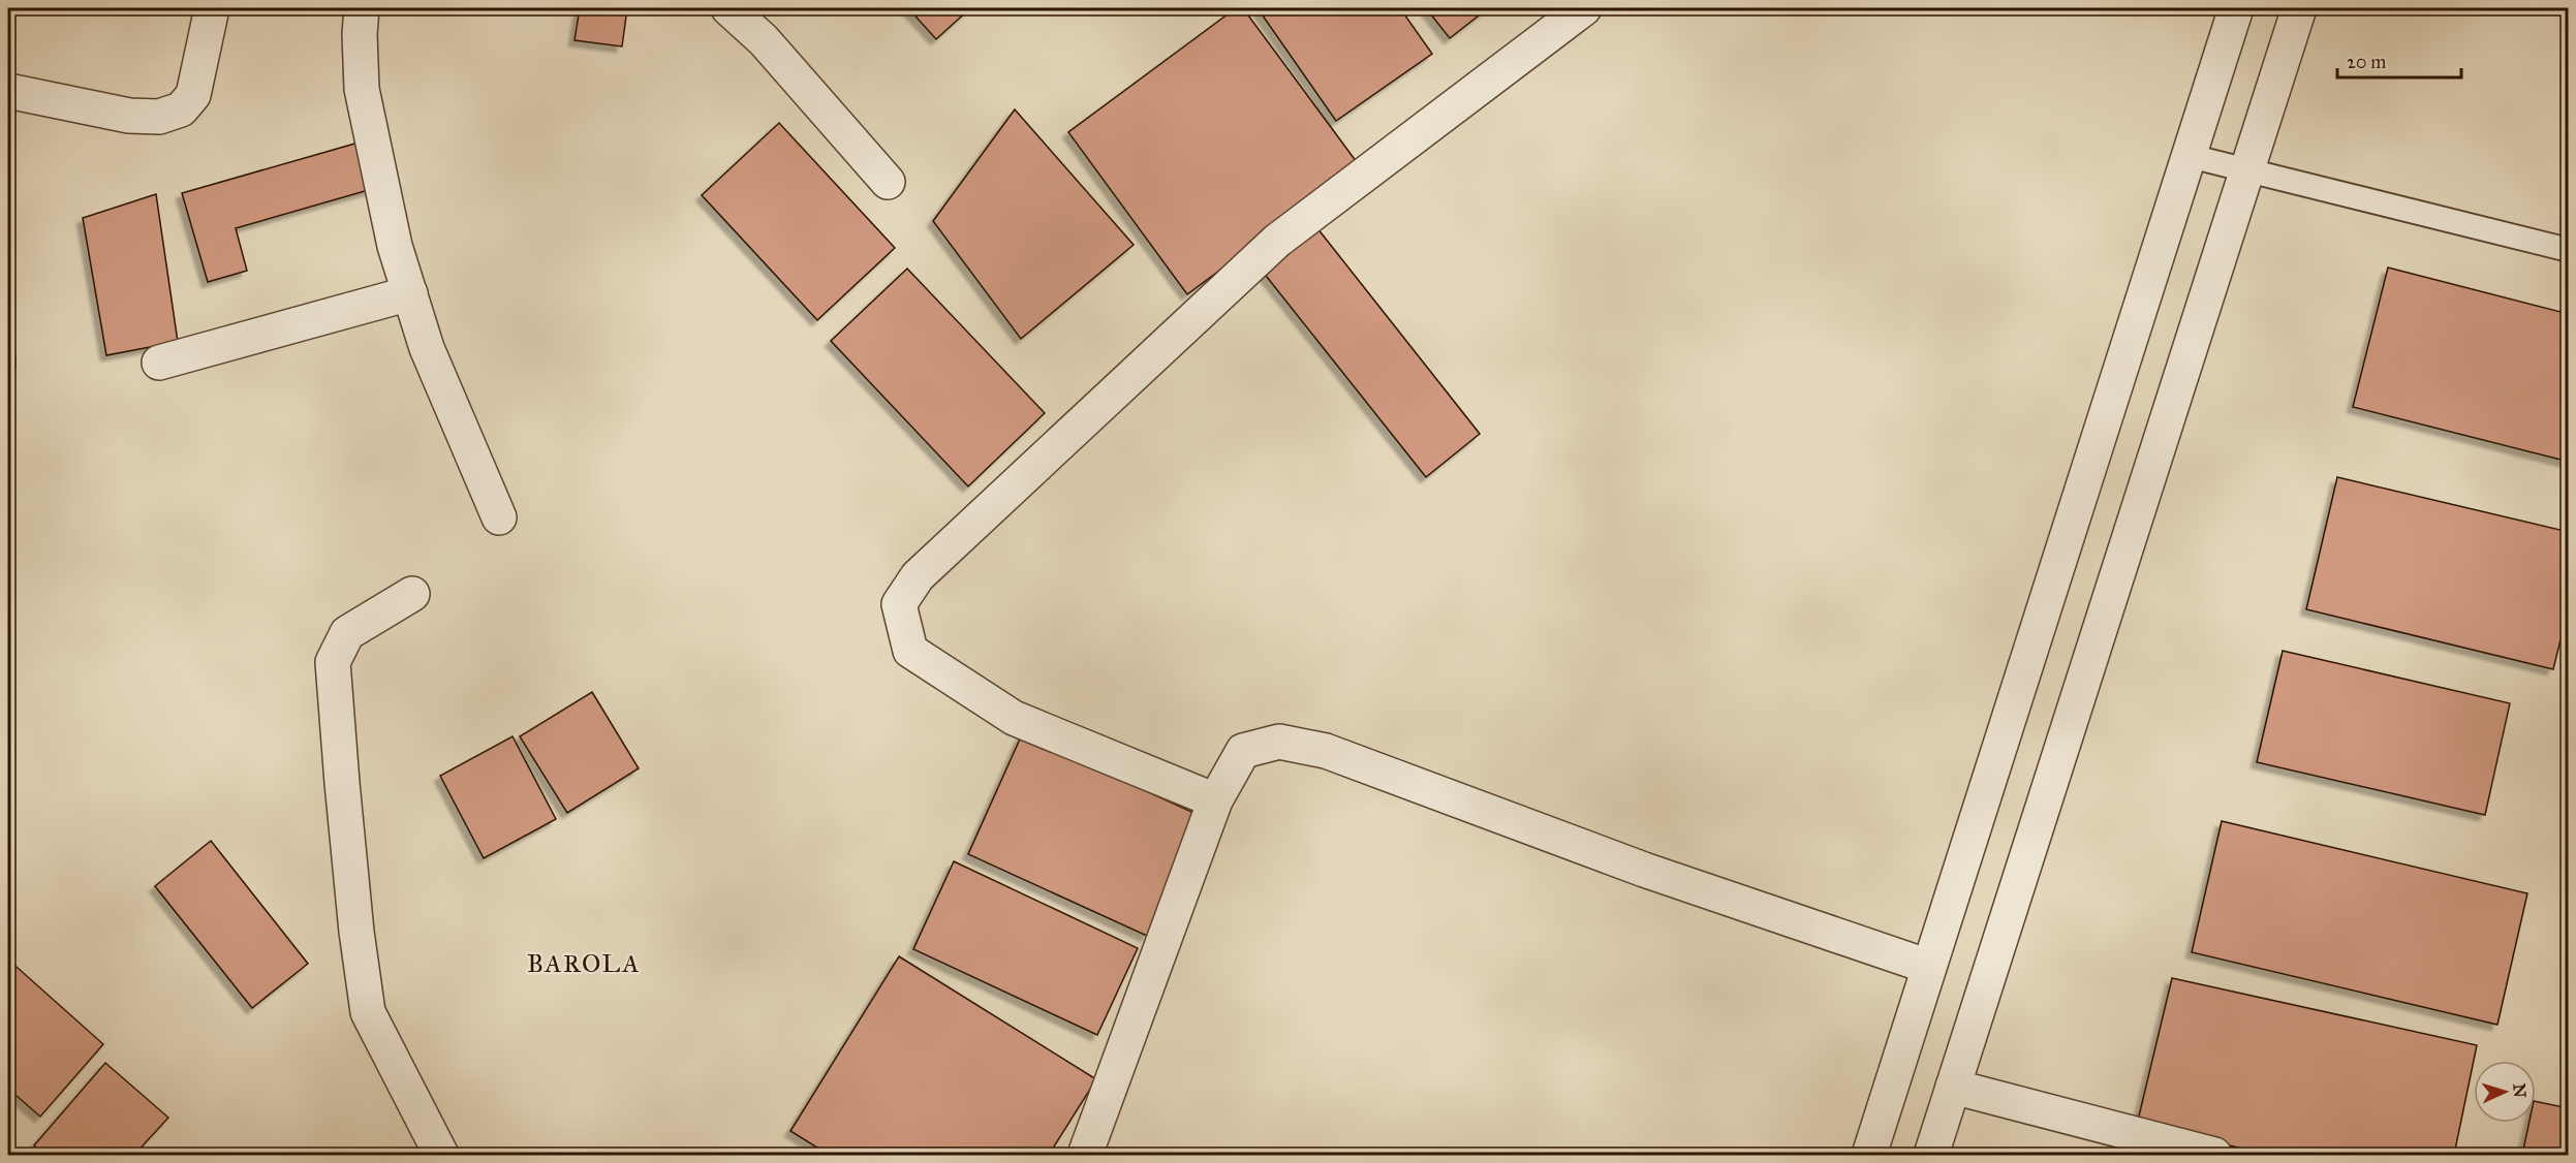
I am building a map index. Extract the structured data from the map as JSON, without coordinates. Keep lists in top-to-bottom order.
{
  "districts": ["BAROLA"],
  "scale_bar": "20 m",
  "north": "right"
}
